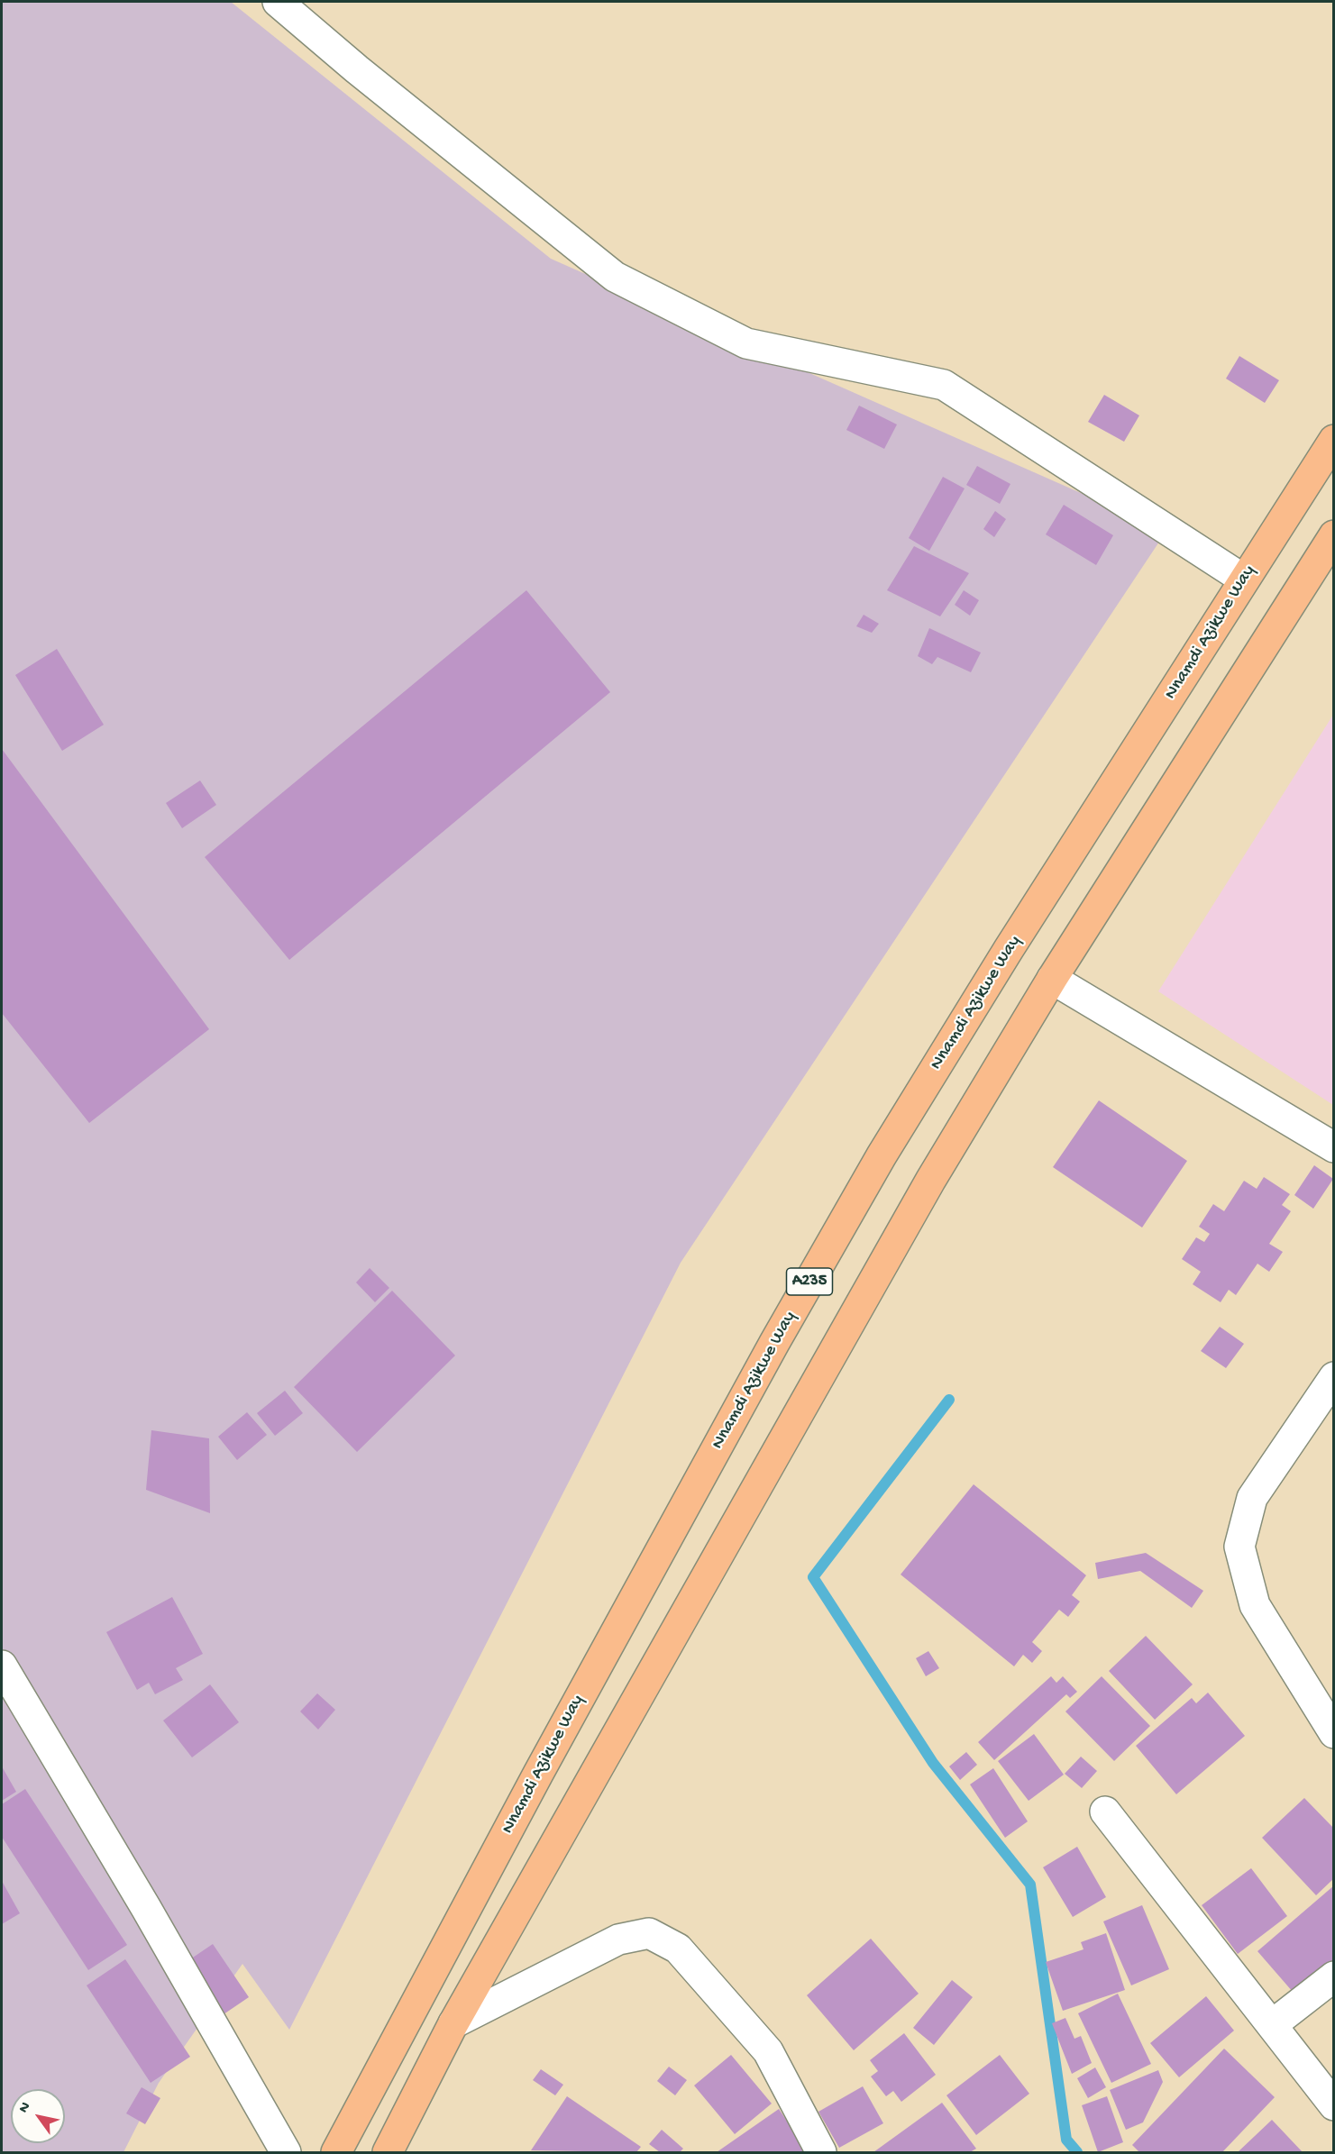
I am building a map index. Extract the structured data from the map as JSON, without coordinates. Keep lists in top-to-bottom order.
{
  "streets": {
    "highway": ["Nnamdi Azikwe Way", "A235"]
  },
  "north": "top left"
}
